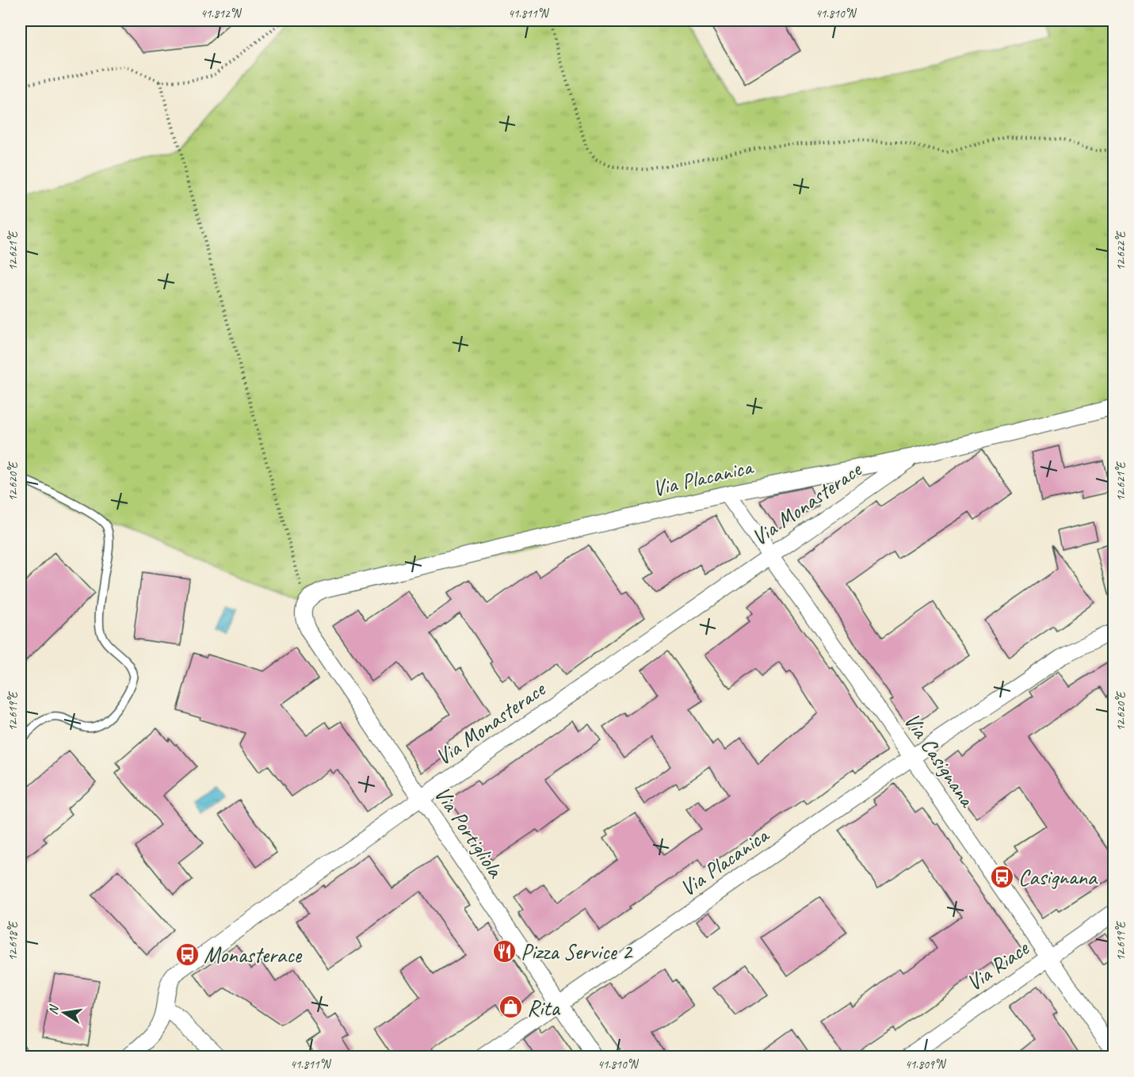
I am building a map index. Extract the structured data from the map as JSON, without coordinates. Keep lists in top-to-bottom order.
{
  "streets": {
    "street": [
      "Via Placanica",
      "Via Monasterace",
      "Via Casignana",
      "Via Portigliola",
      "Via Riace"
    ]
  },
  "crossings": [
    ["Via Placanica", "Via Monasterace"],
    ["Via Placanica", "Via Casignana"],
    ["Via Placanica", "Via Portigliola"],
    ["Via Monasterace", "Via Casignana"],
    ["Via Monasterace", "Via Portigliola"],
    ["Via Casignana", "Via Riace"]
  ],
  "places": {
    "bus stop": ["Casignana", "Monasterace"],
    "restaurant": ["Pizza Service 2"],
    "shop": ["Rita"]
  },
  "north": "left",
  "coordinates": [
    "41.812°N",
    "41.811°N",
    "41.810°N",
    "12.622°E",
    "12.621°E",
    "12.620°E",
    "12.619°E",
    "12.618°E",
    "41.809°N"
  ]
}
